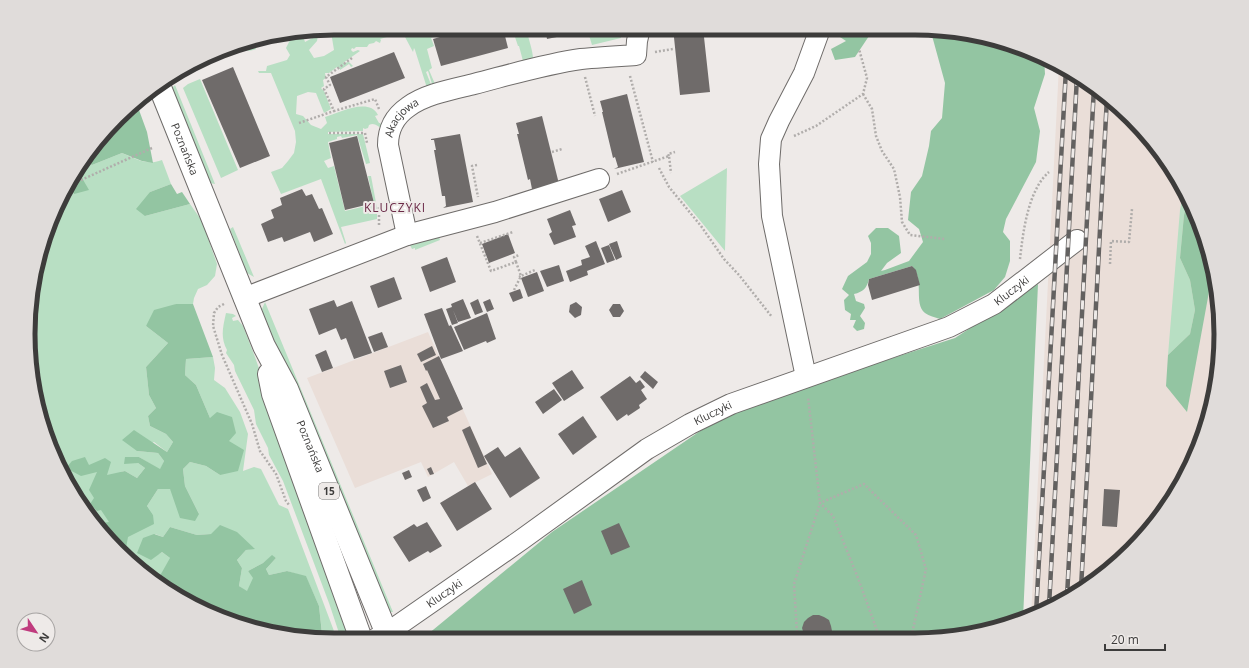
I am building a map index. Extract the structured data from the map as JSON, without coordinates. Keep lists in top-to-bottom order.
{
  "streets": {
    "main road": ["Poznańska", "15"],
    "street": ["Akacjowa", "Kluczyki"]
  },
  "districts": ["KLUCZYKI"],
  "scale_bar": "20 m",
  "north": "bottom right"
}
